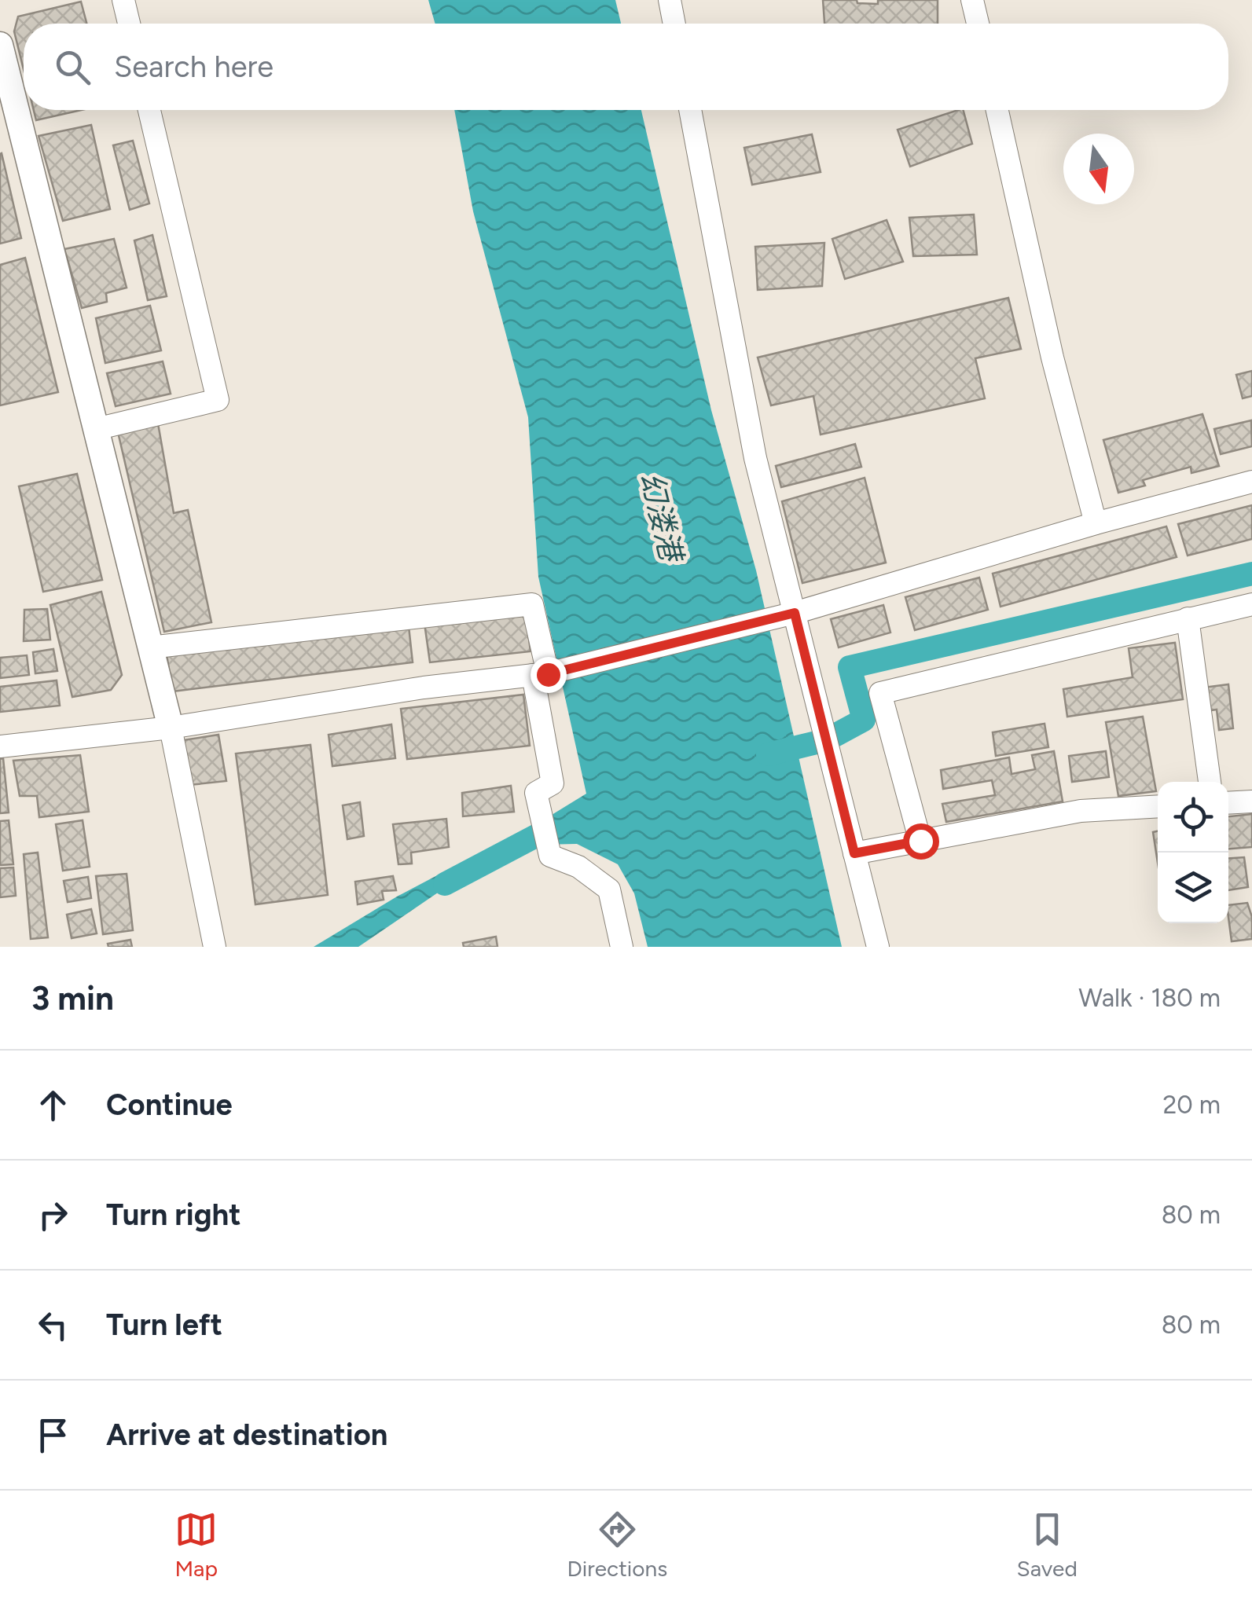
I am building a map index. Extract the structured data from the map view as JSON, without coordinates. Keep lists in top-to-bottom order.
{
  "water": ["幻溇港"],
  "north": "bottom",
  "page": {
    "search": "Search here",
    "heading": ["3 min", "Walk · 180 m"],
    "list": [
      ["Continue", "20 m"],
      ["Turn right", "80 m"],
      ["Turn left", "80 m"],
      "Arrive at destination"
    ],
    "nav": ["Map", "Directions", "Saved"]
  }
}
